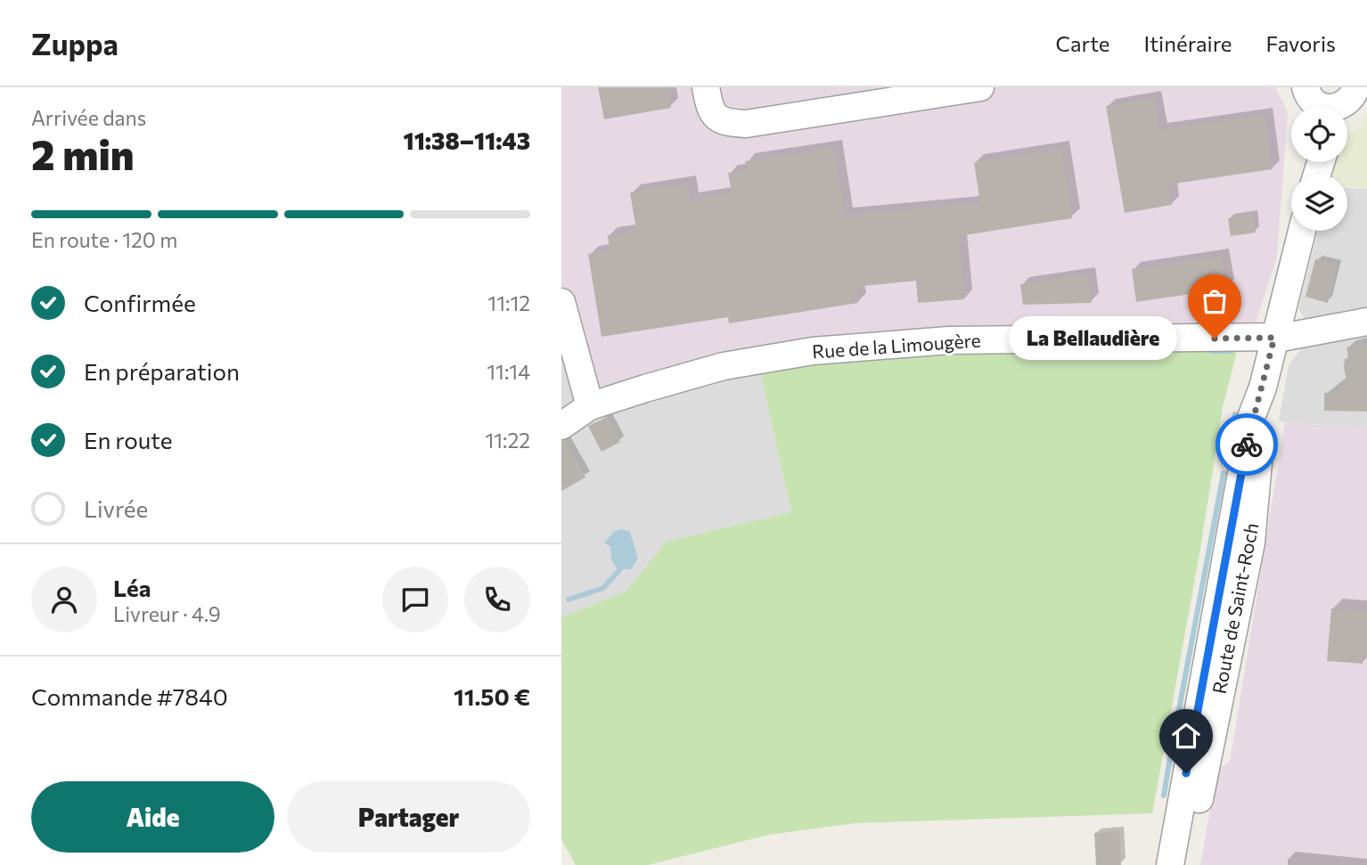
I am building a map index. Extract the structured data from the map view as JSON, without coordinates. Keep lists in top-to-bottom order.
{
  "streets": {
    "street": ["Rue de la Limougère", "Route de Saint-Roch"]
  },
  "crossings": [
    ["Rue de la Limougère", "Route de Saint-Roch"]
  ],
  "places": ["La Bellaudière"],
  "page": {
    "header": "Zuppa",
    "nav": ["Carte", "Itinéraire", "Favoris"],
    "heading": ["2 min", "Arrivée dans", "11:38–11:43"],
    "panel": [
      "Léa",
      "Livreur · 4.9",
      "Commande #7840",
      "11.50 €"
    ],
    "bar": "En route · 120 m",
    "list": [
      ["Confirmée", "11:12"],
      ["En préparation", "11:14"],
      ["En route", "11:22"],
      "Livrée"
    ],
    "bubble": "La Bellaudière",
    "buttons": ["Aide", "Partager"]
  }
}
